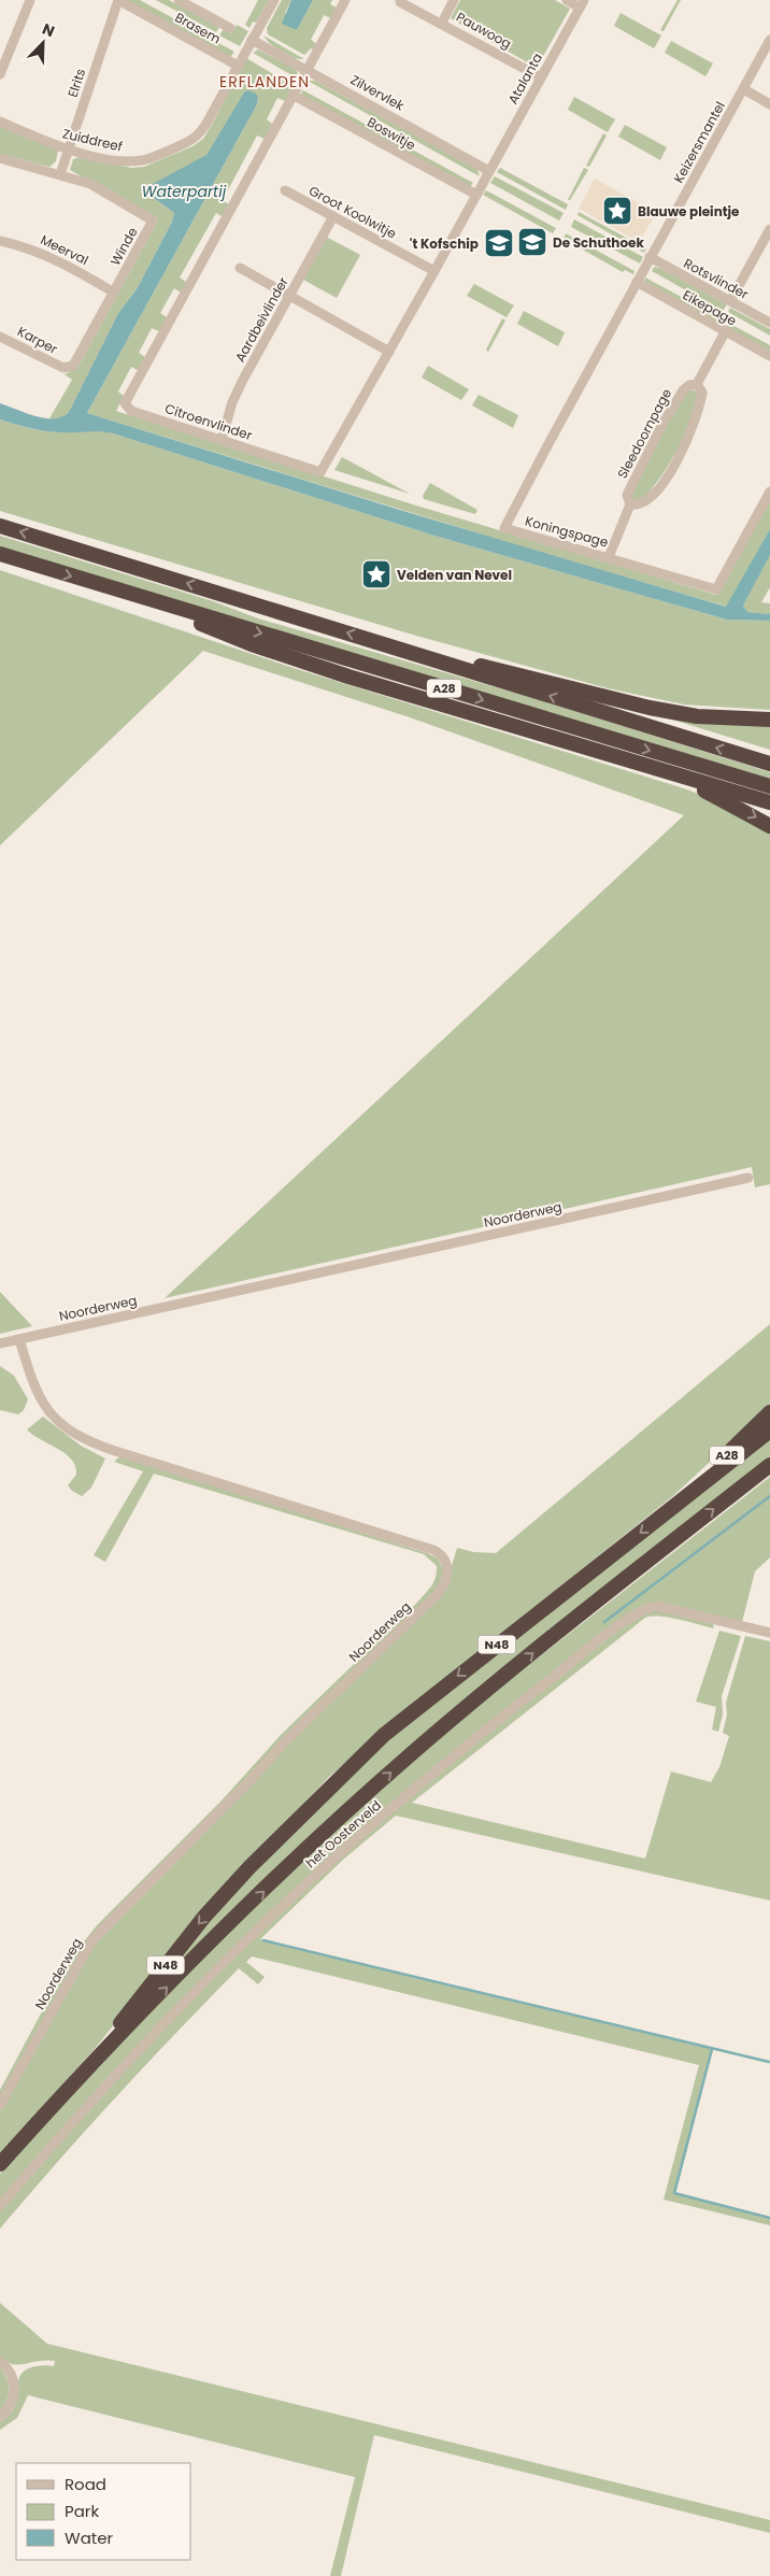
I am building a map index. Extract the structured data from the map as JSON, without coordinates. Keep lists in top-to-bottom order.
{
  "streets": {
    "highway": ["A28", "N48"],
    "street": [
      "Brasem",
      "Pauwoog",
      "Atalanta",
      "Elrits",
      "Zilvervlek",
      "Boswitje",
      "Zuiddreef",
      "Keizersmantel",
      "Groot Koolwitje",
      "Winde",
      "Meerval",
      "Rotsvlinder",
      "Eikepage",
      "Aardbeivlinder",
      "Karper",
      "Citroenvlinder",
      "Sleedoornpage",
      "Koningspage",
      "Noorderweg",
      "het Oosterveld"
    ]
  },
  "crossings": [
    ["Brasem", "Elrits"],
    ["Brasem", "Zuiddreef"],
    ["Pauwoog", "Atalanta"],
    ["Atalanta", "Zilvervlek"],
    ["Atalanta", "Citroenvlinder"],
    ["Elrits", "Zuiddreef"],
    ["Elrits", "Winde"],
    ["Zilvervlek", "Zuiddreef"],
    ["Zilvervlek", "Citroenvlinder"],
    ["Boswitje", "Citroenvlinder"],
    ["Keizersmantel", "Rotsvlinder"],
    ["Keizersmantel", "Koningspage"],
    ["Groot Koolwitje", "Aardbeivlinder"],
    ["Groot Koolwitje", "Citroenvlinder"],
    ["Winde", "Meerval"],
    ["Winde", "Karper"],
    ["Rotsvlinder", "Koningspage"],
    ["Eikepage", "Sleedoornpage"],
    ["Eikepage", "Koningspage"],
    ["Aardbeivlinder", "Citroenvlinder"],
    ["Sleedoornpage", "Koningspage"],
    ["A28", "N48"]
  ],
  "districts": ["ERFLANDEN"],
  "water": ["Waterpartij"],
  "places": {
    "place": ["Blauwe pleintje", "Velden van Nevel"],
    "school or university": ["De Schuthoek", "'t Kofschip"]
  },
  "legend": ["Road", "Park", "Water"],
  "north": "top right"
}
